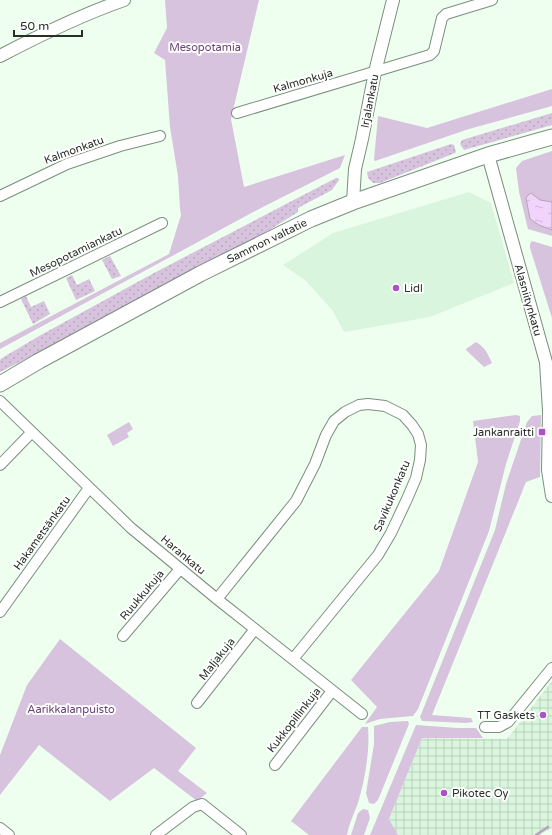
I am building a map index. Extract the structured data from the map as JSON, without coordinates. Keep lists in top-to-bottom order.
{
  "streets": {
    "main road": ["Sammon valtatie"],
    "street": [
      "Kalmonkuja",
      "Irjalankatu",
      "Kalmonkatu",
      "Mesopotamiankatu",
      "Alasniitynkatu",
      "Savikukonkatu",
      "Hakametsänkatu",
      "Harankatu",
      "Ruukkukuja",
      "Maljakuja",
      "Kukkopillinkuja"
    ]
  },
  "crossings": [
    ["Kalmonkuja", "Irjalankatu"],
    ["Irjalankatu", "Sammon valtatie"],
    ["Sammon valtatie", "Alasniitynkatu"],
    ["Savikukonkatu", "Harankatu"],
    ["Hakametsänkatu", "Harankatu"],
    ["Harankatu", "Ruukkukuja"],
    ["Harankatu", "Maljakuja"],
    ["Harankatu", "Kukkopillinkuja"]
  ],
  "parks": ["Mesopotamia", "Aarikkalanpuisto"],
  "places": {
    "other": ["Lidl", "TT Gaskets", "Pikotec Oy"],
    "transit": ["Jankanraitti"]
  },
  "scale_bar": "50 m"
}
